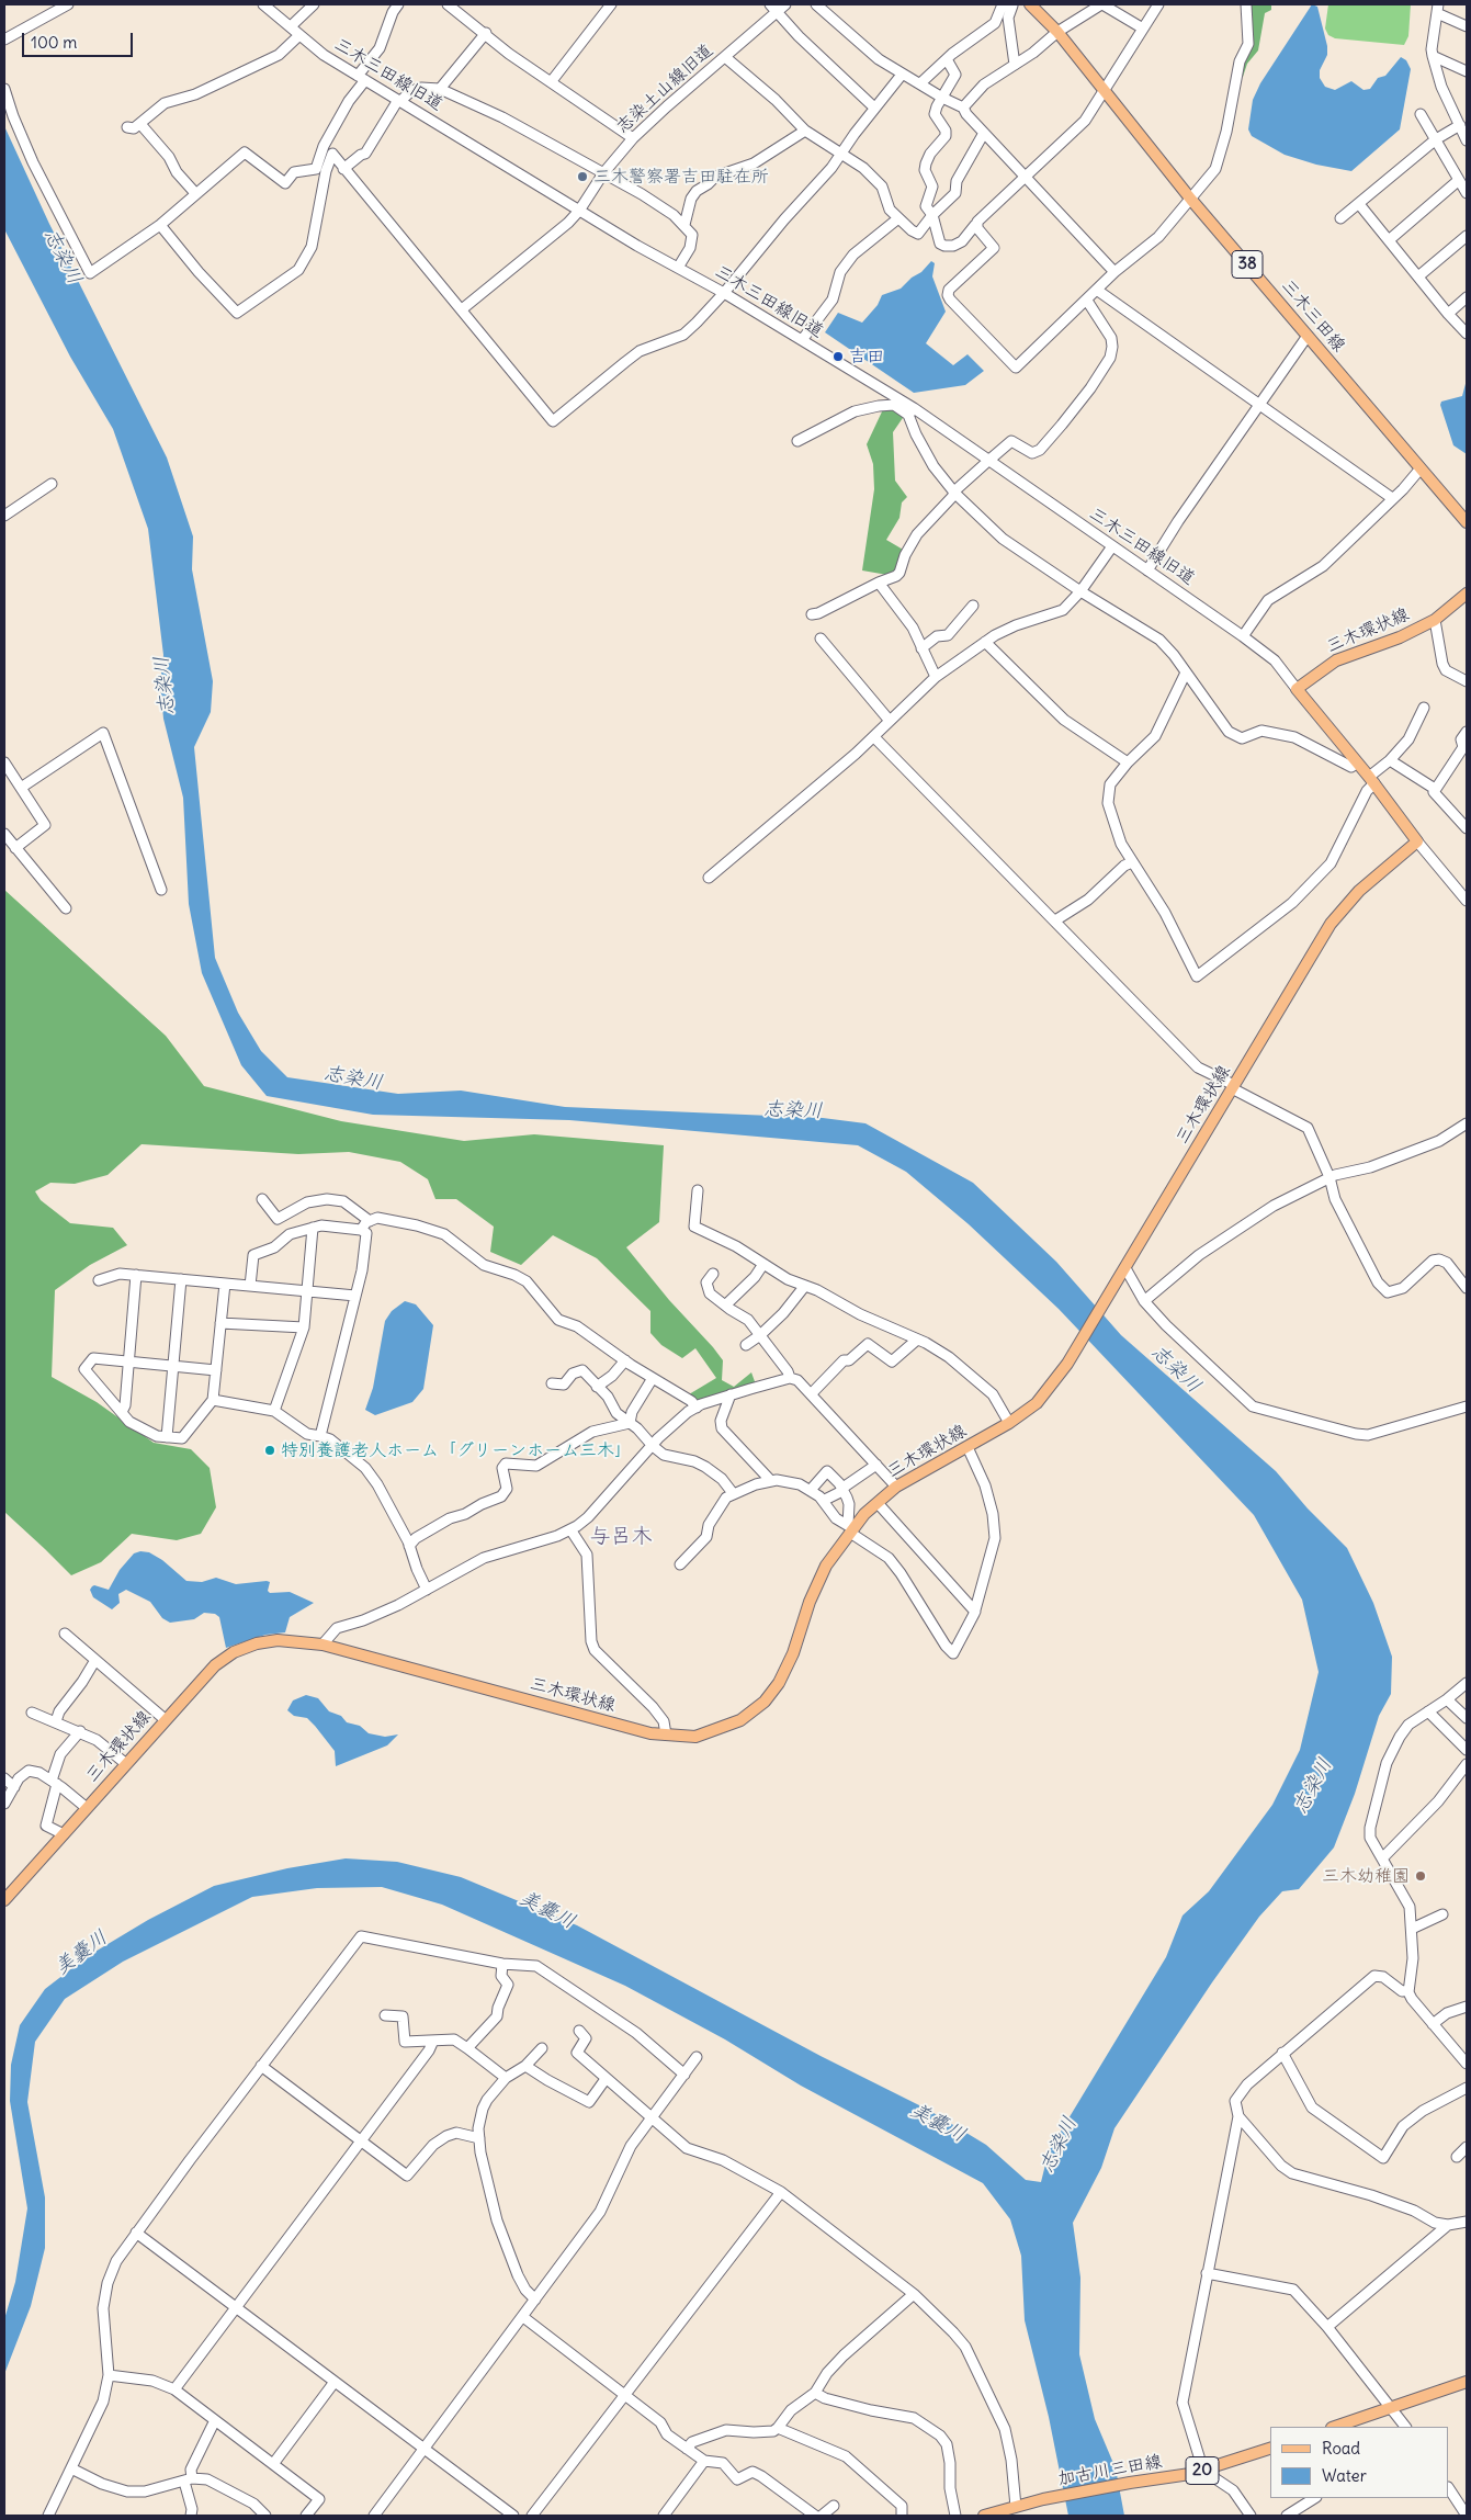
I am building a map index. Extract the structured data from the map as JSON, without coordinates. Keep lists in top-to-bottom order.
{
  "streets": {
    "main road": [
      "38",
      "三木三田線",
      "三木環状線",
      "加古川三田線",
      "20"
    ],
    "street": ["三木三田線旧道", "志染土山線旧道"]
  },
  "crossings": [
    ["三木三田線旧道", "志染土山線旧道"],
    ["三木三田線旧道", "三木環状線"]
  ],
  "districts": ["与呂木"],
  "water": ["志染川", "美嚢川"],
  "places": [
    "三木警察署吉田駐在所",
    "吉田",
    "特別養護老人ホーム「グリーンホーム三木」",
    "三木幼稚園"
  ],
  "legend": ["Road", "Water"],
  "scale_bar": "100 m"
}
